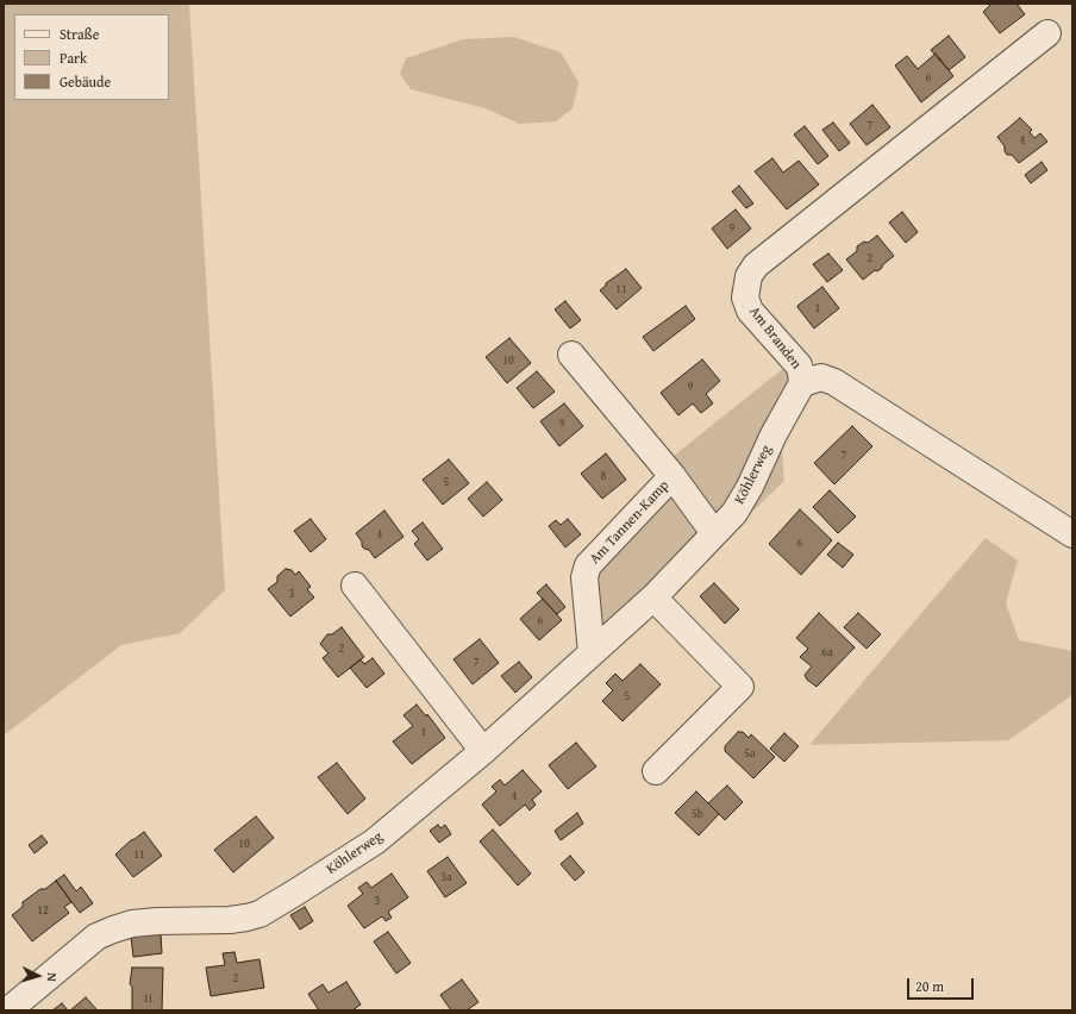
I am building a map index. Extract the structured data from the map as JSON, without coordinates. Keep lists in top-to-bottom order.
{
  "streets": {
    "street": ["Am Branden", "Köhlerweg", "Am Tannen-Kamp"]
  },
  "crossings": [
    ["Am Branden", "Köhlerweg"],
    ["Köhlerweg", "Am Tannen-Kamp"]
  ],
  "house_numbers": [
    "6",
    "7",
    "4",
    "9",
    "2",
    "11",
    "1",
    "10",
    "9",
    "9",
    "7",
    "8",
    "5",
    "4",
    "6",
    "3",
    "6",
    "2",
    "6a",
    "7",
    "5",
    "1",
    "5a",
    "4",
    "5b",
    "10",
    "11",
    "3a",
    "3",
    "12",
    "2",
    "1i"
  ],
  "legend": ["Straße", "Park", "Gebäude"],
  "scale_bar": "20 m",
  "north": "right"
}
